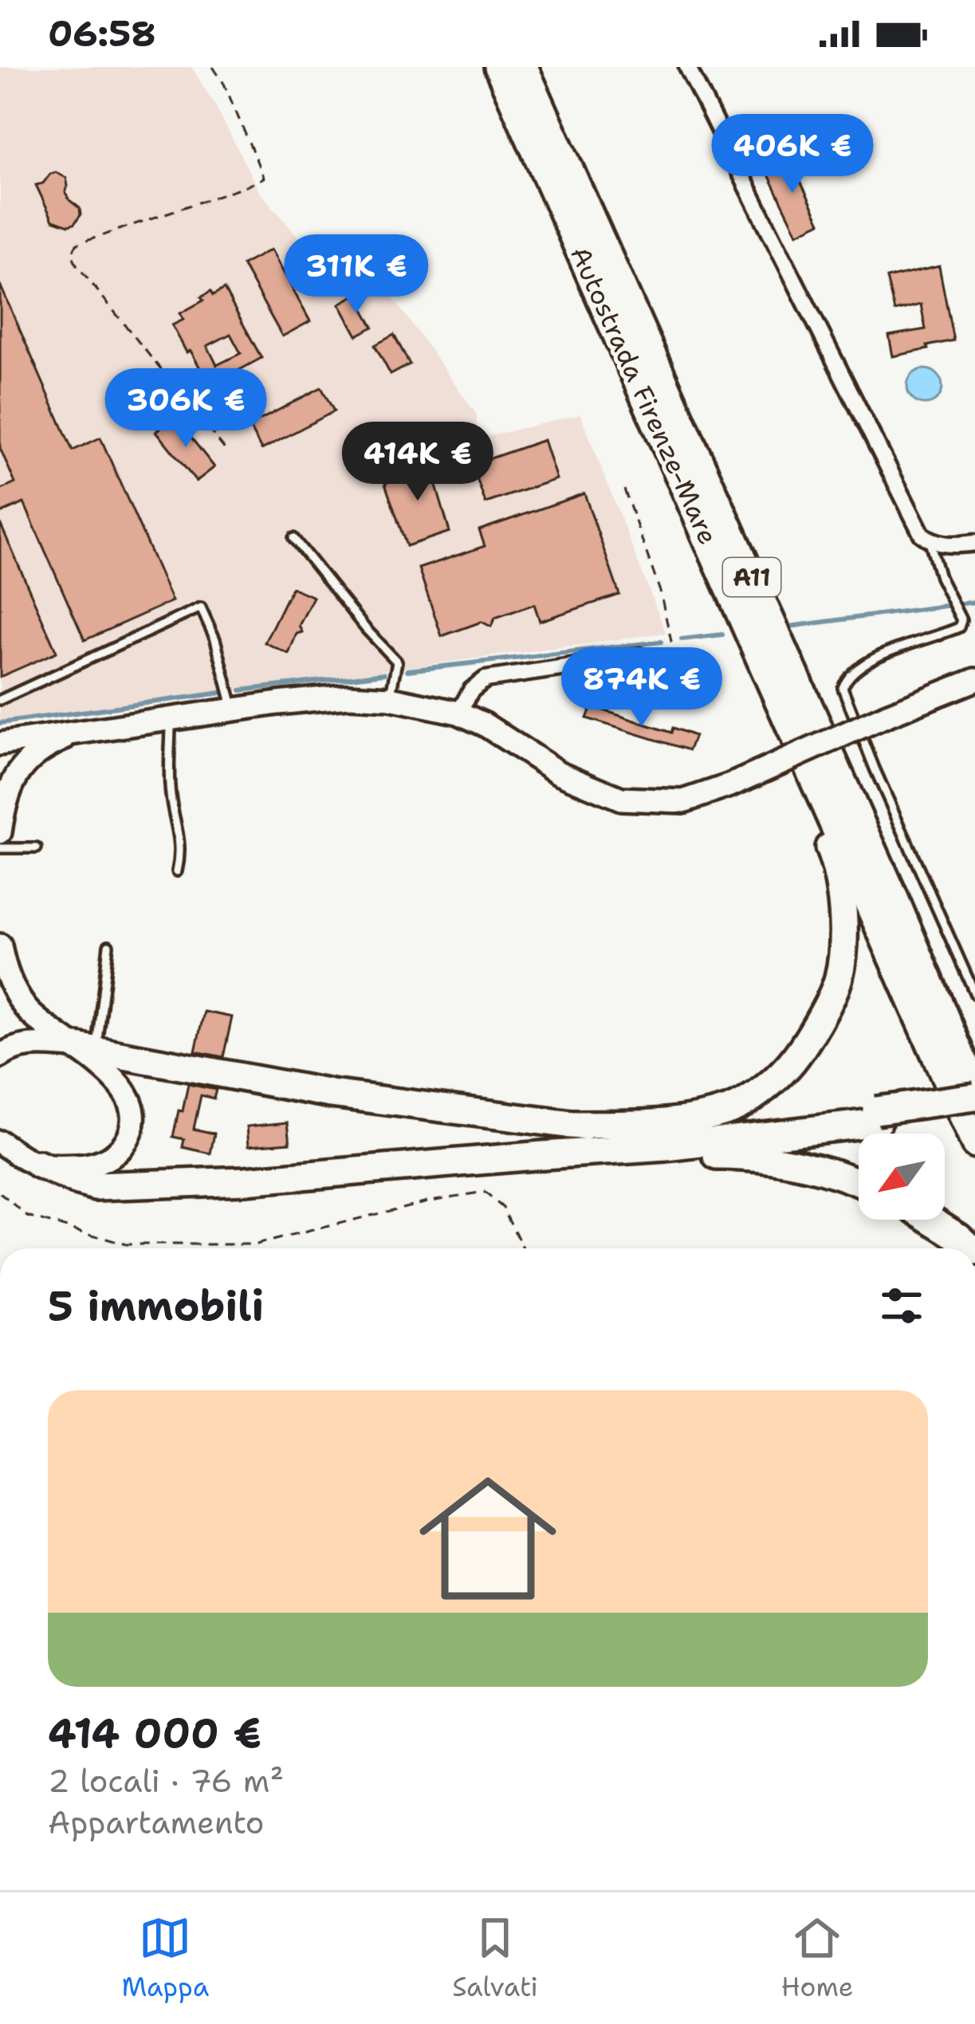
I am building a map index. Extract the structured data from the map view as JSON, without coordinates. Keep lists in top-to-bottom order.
{
  "streets": {
    "highway": ["Autostrada Firenze-Mare", "A11"]
  },
  "north": "bottom left",
  "page": {
    "status": "06:58",
    "price": [
      "406K €",
      "311K €",
      "306K €",
      "414K €",
      "874K €"
    ],
    "heading": "5 immobili",
    "list": [
      {
        "name": "414 000 €",
        "note": "2 locali · 76 m² · Appartamento"
      }
    ],
    "tabs": ["Mappa", "Salvati", "Home"]
  }
}
